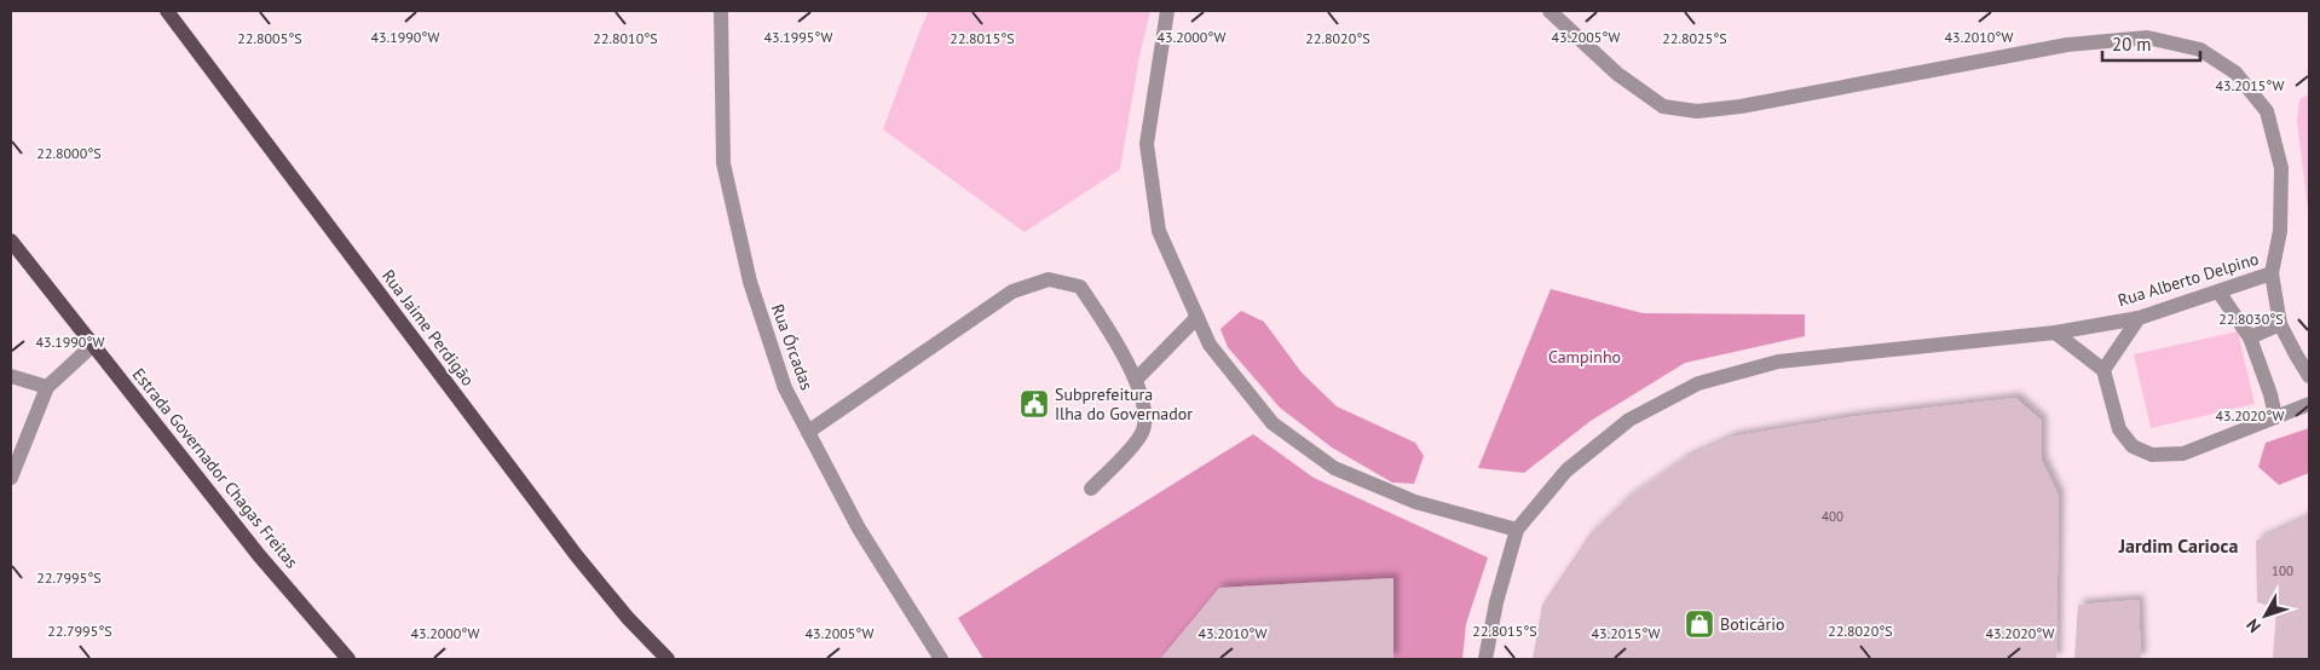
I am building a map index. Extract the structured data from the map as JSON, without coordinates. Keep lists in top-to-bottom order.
{
  "streets": {
    "main road": ["Rua Jaime Perdigão", "Estrada Governador Chagas Freitas"],
    "street": ["Rua Alberto Delpino", "Rua Órcadas"]
  },
  "districts": ["Jardim Carioca"],
  "parks": ["Campinho"],
  "places": {
    "public building": ["Subprefeitura Ilha do Governador"],
    "shop": ["Boticário"]
  },
  "house_numbers": ["400", "100"],
  "scale_bar": "20 m",
  "north": "bottom left",
  "coordinates": [
    "43.2000°W",
    "43.1990°W",
    "43.1995°W",
    "43.2005°W",
    "43.2010°W",
    "22.8005°S",
    "22.8010°S",
    "22.8015°S",
    "22.8020°S",
    "22.8025°S",
    "43.2015°W",
    "22.8000°S",
    "22.8030°S",
    "43.2020°W",
    "22.7995°S"
  ]
}
